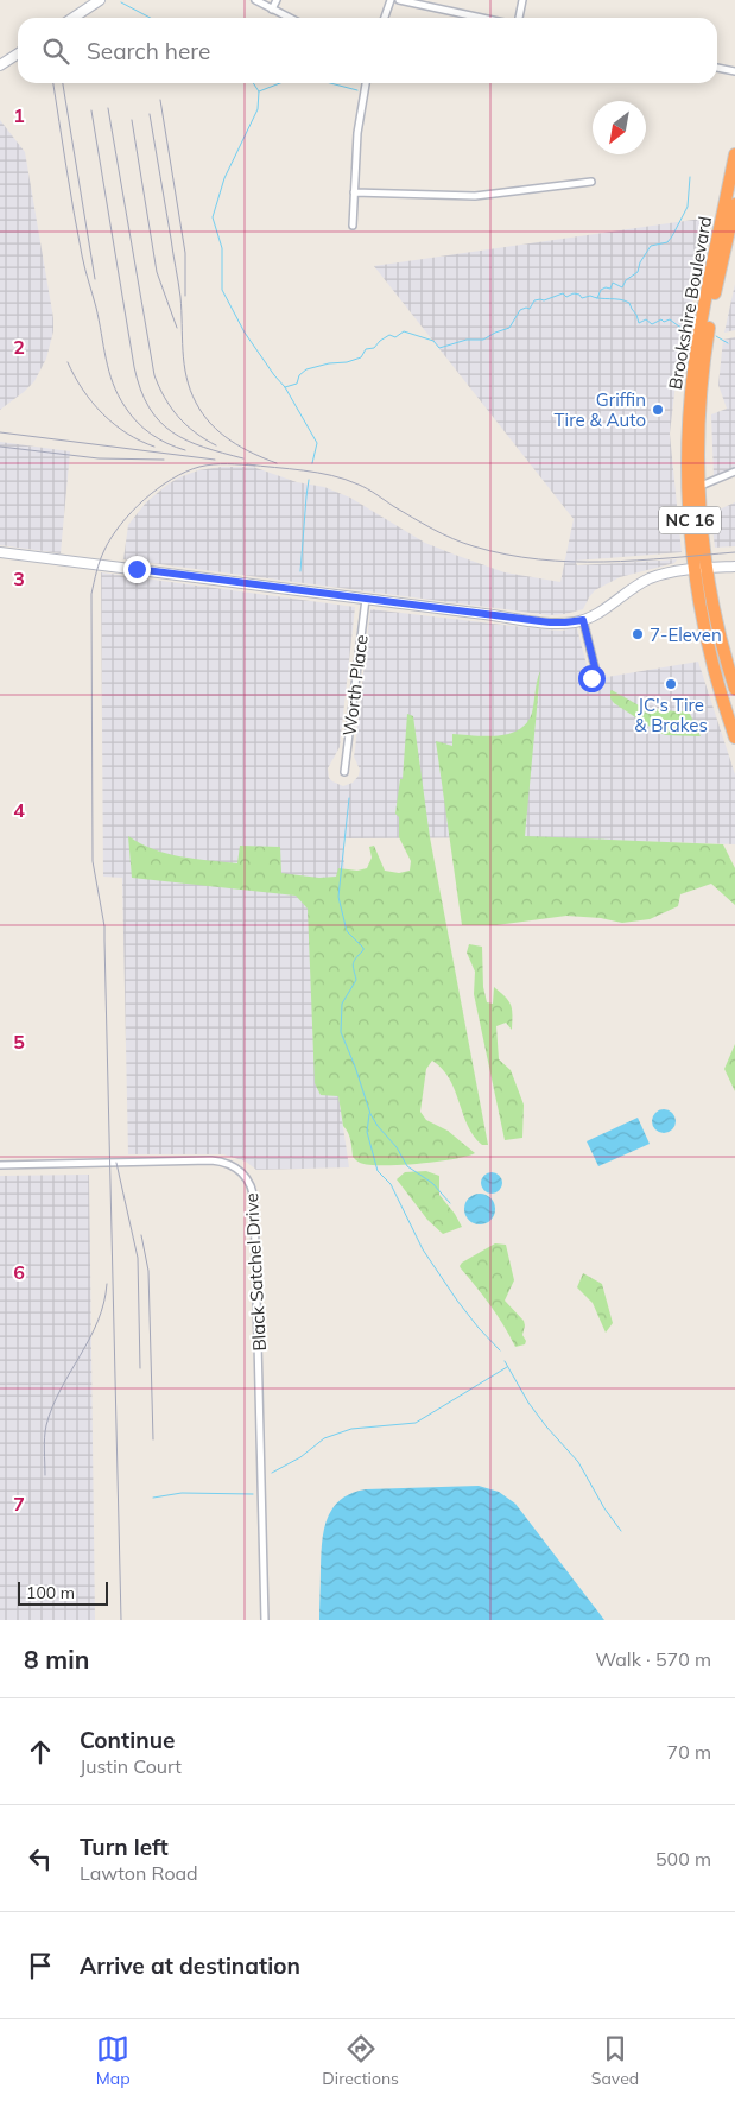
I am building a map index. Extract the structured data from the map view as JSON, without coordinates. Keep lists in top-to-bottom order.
{
  "streets": {
    "highway": ["Brookshire Boulevard", "NC 16"],
    "street": ["Worth Place", "Black Satchel Drive"]
  },
  "places": ["Griffin Tire & Auto", "7-Eleven", "JC's Tire & Brakes"],
  "scale_bar": "100 m",
  "north": "bottom left",
  "page": {
    "search": "Search here",
    "scale": "100 m",
    "heading": ["8 min", "Walk · 570 m"],
    "list": [
      ["Continue", "Justin Court", "70 m"],
      ["Turn left", "Lawton Road", "500 m"],
      "Arrive at destination"
    ],
    "nav": ["Map", "Directions", "Saved"]
  },
  "grid": {
    "rows": [
      "1",
      "2",
      "3",
      "4",
      "5",
      "6",
      "7"
    ]
  }
}
